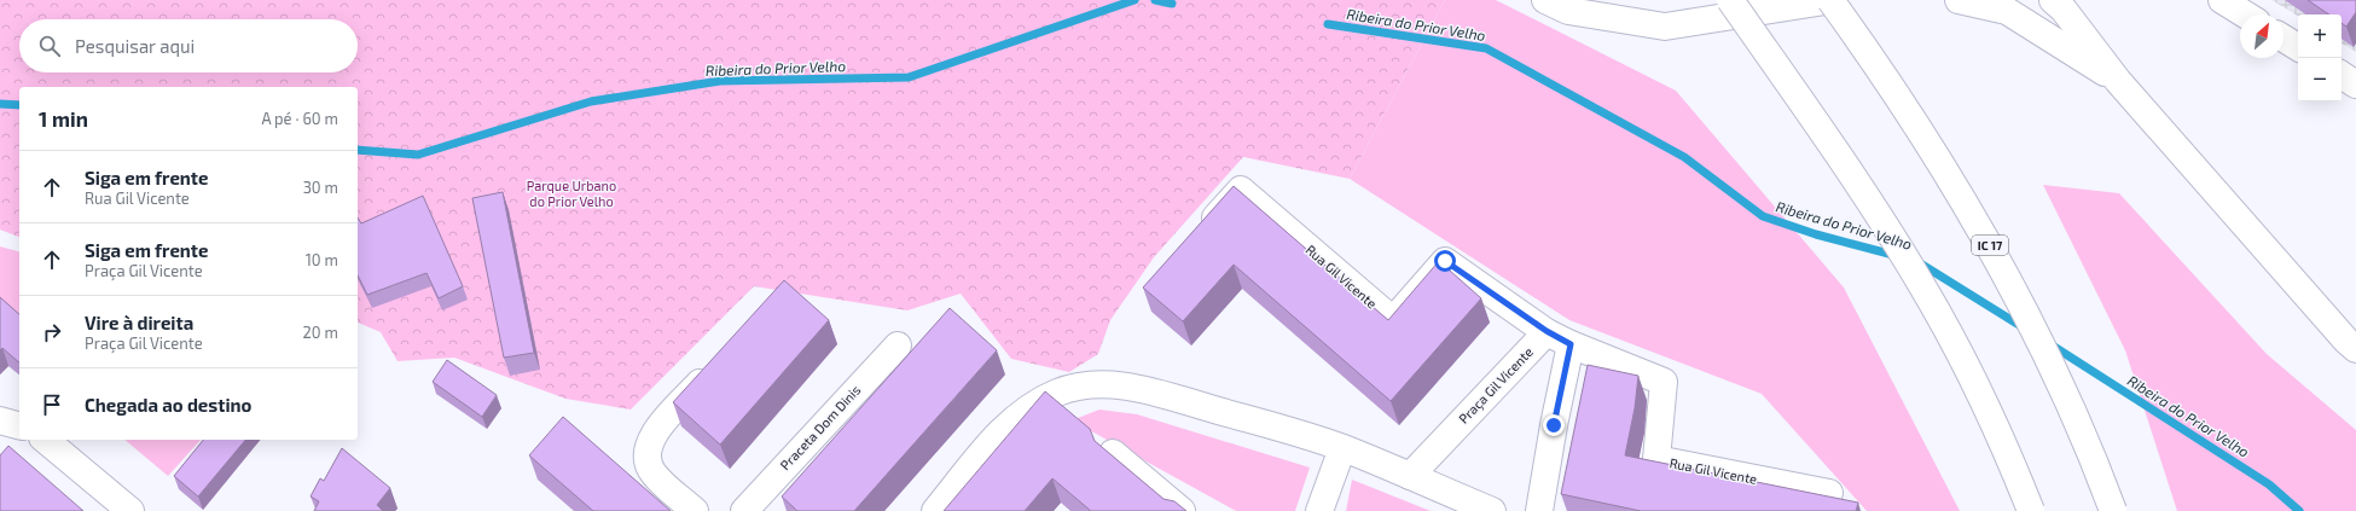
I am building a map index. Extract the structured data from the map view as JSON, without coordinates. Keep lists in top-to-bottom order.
{
  "streets": {
    "main road": [
      "IC 17",
      "Rua Gil Vicente",
      "Praça Gil Vicente",
      "Praceta Dom Dinis"
    ]
  },
  "crossings": [
    ["Rua Gil Vicente", "Praça Gil Vicente"]
  ],
  "water": ["Ribeira do Prior Velho"],
  "parks": ["Parque Urbano do Prior Velho"],
  "north": "top right",
  "page": {
    "map_buttons": ["+", "−"],
    "search": "Pesquisar aqui",
    "heading": ["1 min", "A pé · 60 m"],
    "list": [
      ["Siga em frente", "Rua Gil Vicente", "30 m"],
      ["Siga em frente", "Praça Gil Vicente", "10 m"],
      ["Vire à direita", "Praça Gil Vicente", "20 m"],
      "Chegada ao destino"
    ]
  }
}
